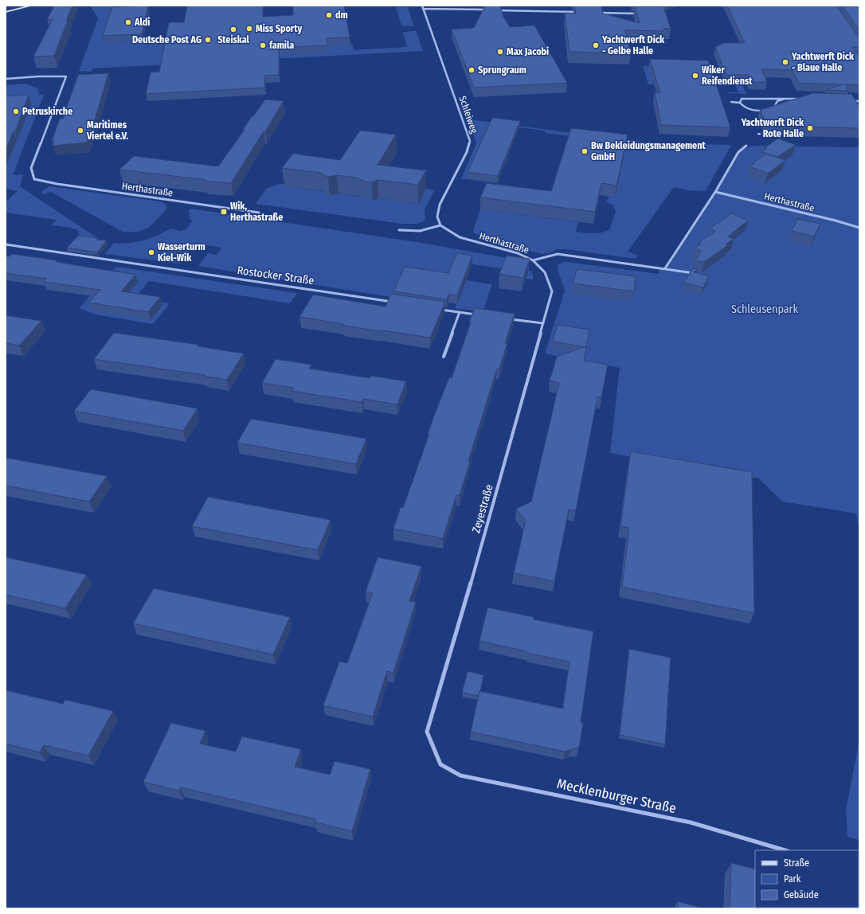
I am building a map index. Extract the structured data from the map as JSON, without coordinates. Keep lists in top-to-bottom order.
{
  "streets": {
    "street": [
      "Schleiweg",
      "Herthastraße",
      "Rostocker Straße",
      "Zeyestraße",
      "Mecklenburger Straße"
    ]
  },
  "crossings": [
    ["Schleiweg", "Herthastraße"],
    ["Herthastraße", "Zeyestraße"],
    ["Zeyestraße", "Mecklenburger Straße"]
  ],
  "parks": ["Schleusenpark"],
  "places": {
    "other": [
      "dm",
      "Aldi",
      "Miss Sporty",
      "Steiskal",
      "Deutsche Post AG",
      "famila",
      "Yachtwerft Dick - Gelbe Halle",
      "Max Jacobi",
      "Yachtwerft Dick - Blaue Halle",
      "Sprungraum",
      "Wiker Reifendienst",
      "Petruskirche",
      "Yachtwerft Dick - Rote Halle",
      "Maritimes Viertel e.V.",
      "Bw Bekleidungsmanagement GmbH",
      "Wasserturm Kiel-Wik"
    ],
    "transit": ["Wik, Herthastraße"]
  },
  "legend": ["Straße", "Park", "Gebäude"]
}
